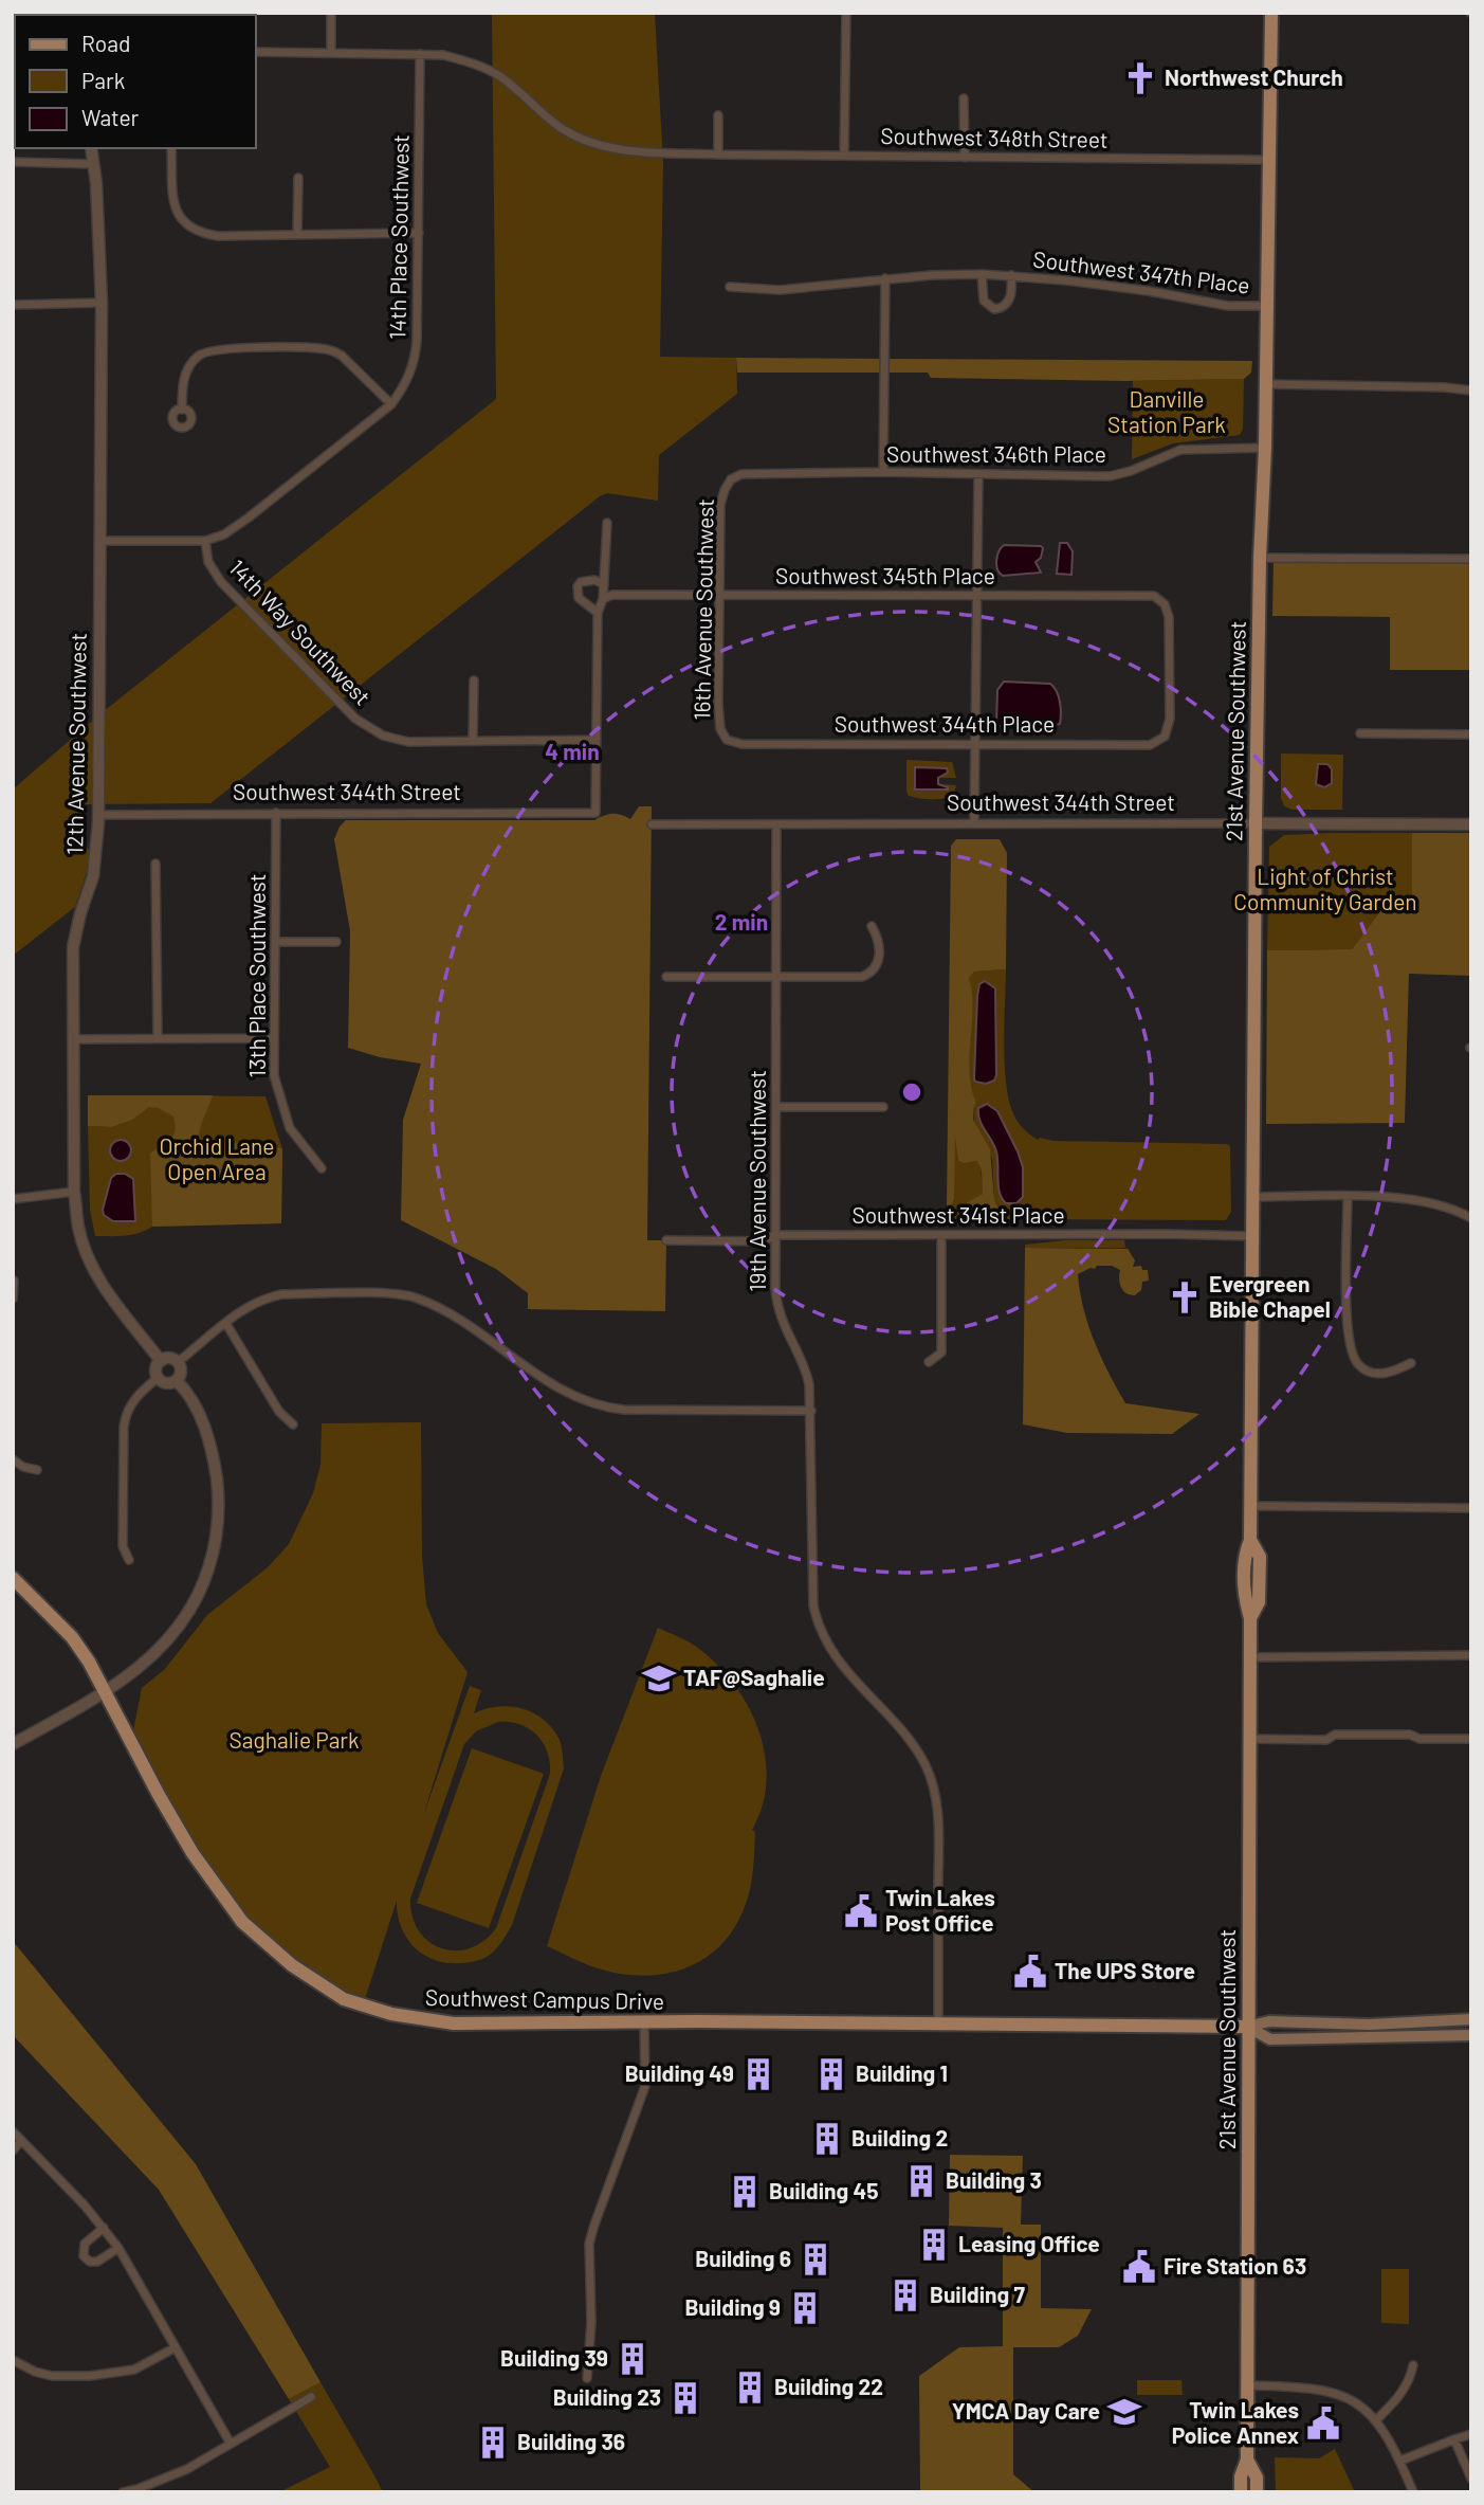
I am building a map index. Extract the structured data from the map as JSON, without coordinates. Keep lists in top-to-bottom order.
{
  "streets": {
    "main road": ["21st Avenue Southwest", "Southwest Campus Drive"],
    "street": [
      "Southwest 348th Street",
      "14th Place Southwest",
      "Southwest 347th Place",
      "Southwest 346th Place",
      "Southwest 345th Place",
      "16th Avenue Southwest",
      "14th Way Southwest",
      "Southwest 344th Place",
      "12th Avenue Southwest",
      "Southwest 344th Street",
      "13th Place Southwest",
      "19th Avenue Southwest",
      "Southwest 341st Place"
    ]
  },
  "crossings": [
    ["Southwest 348th Street", "14th Place Southwest"],
    ["Southwest 348th Street", "21st Avenue Southwest"],
    ["14th Place Southwest", "14th Way Southwest"],
    ["Southwest 347th Place", "21st Avenue Southwest"],
    ["Southwest 346th Place", "16th Avenue Southwest"],
    ["Southwest 346th Place", "21st Avenue Southwest"],
    ["Southwest 345th Place", "16th Avenue Southwest"],
    ["Southwest 345th Place", "Southwest 344th Place"],
    ["16th Avenue Southwest", "Southwest 344th Place"],
    ["21st Avenue Southwest", "Southwest 344th Street"],
    ["21st Avenue Southwest", "Southwest 341st Place"],
    ["21st Avenue Southwest", "Southwest Campus Drive"],
    ["12th Avenue Southwest", "Southwest 344th Street"],
    ["Southwest 344th Street", "13th Place Southwest"],
    ["Southwest 344th Street", "19th Avenue Southwest"],
    ["19th Avenue Southwest", "Southwest 341st Place"],
    ["19th Avenue Southwest", "Southwest Campus Drive"]
  ],
  "parks": [
    "Danville Station Park",
    "Light of Christ Community Garden",
    "Orchid Lane Open Area",
    "Saghalie Park"
  ],
  "places": {
    "church": ["Northwest Church", "Evergreen Bible Chapel"],
    "school or university": ["TAF@Saghalie", "YMCA Day Care"],
    "public building": [
      "Twin Lakes Post Office",
      "The UPS Store",
      "Fire Station 63",
      "Twin Lakes Police Annex"
    ],
    "building": [
      "Building 49",
      "Building 1",
      "Building 2",
      "Building 3",
      "Building 45",
      "Leasing Office",
      "Building 6",
      "Building 7",
      "Building 9",
      "Building 39",
      "Building 22",
      "Building 23",
      "Building 36"
    ]
  },
  "legend": ["Road", "Park", "Water"],
  "rings": ["4 min", "2 min"]
}
